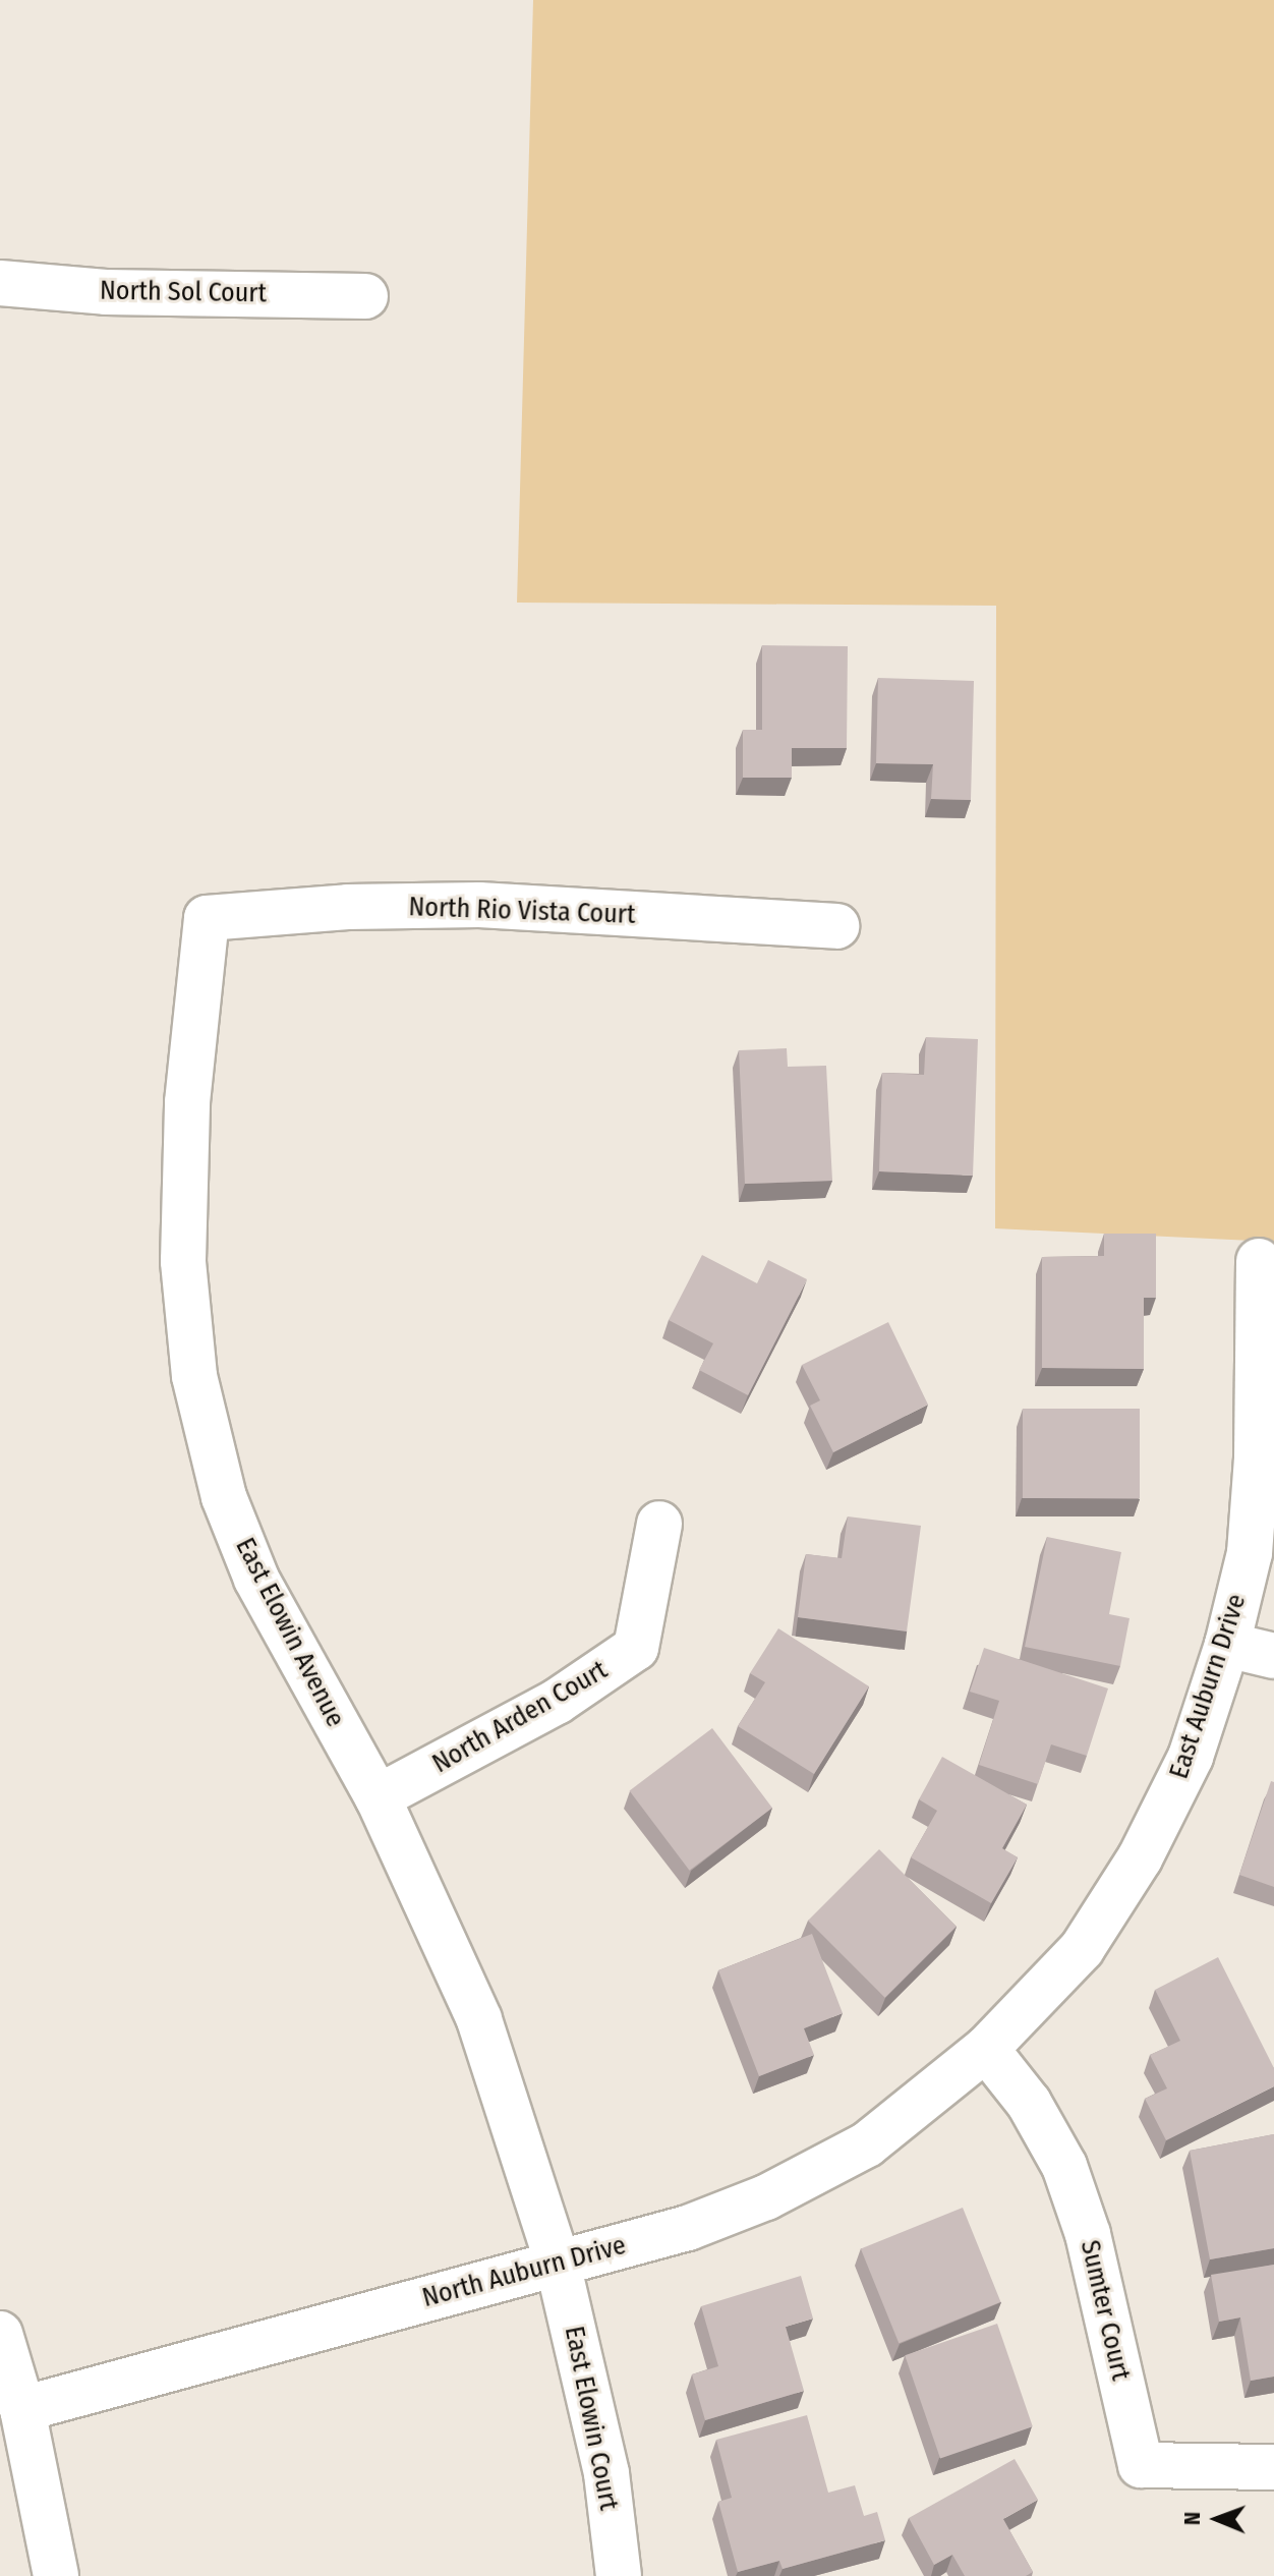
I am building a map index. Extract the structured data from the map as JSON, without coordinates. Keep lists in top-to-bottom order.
{
  "streets": {
    "street": [
      "North Sol Court",
      "North Rio Vista Court",
      "East Elowin Avenue",
      "East Auburn Drive",
      "North Arden Court",
      "North Auburn Drive",
      "Sumter Court",
      "East Elowin Court"
    ]
  },
  "crossings": [
    ["North Rio Vista Court", "East Elowin Avenue"],
    ["East Elowin Avenue", "North Arden Court"],
    ["East Elowin Avenue", "North Auburn Drive"],
    ["East Elowin Avenue", "East Elowin Court"],
    ["East Auburn Drive", "North Auburn Drive"],
    ["East Auburn Drive", "Sumter Court"],
    ["North Auburn Drive", "Sumter Court"],
    ["North Auburn Drive", "East Elowin Court"]
  ],
  "north": "left"
}
